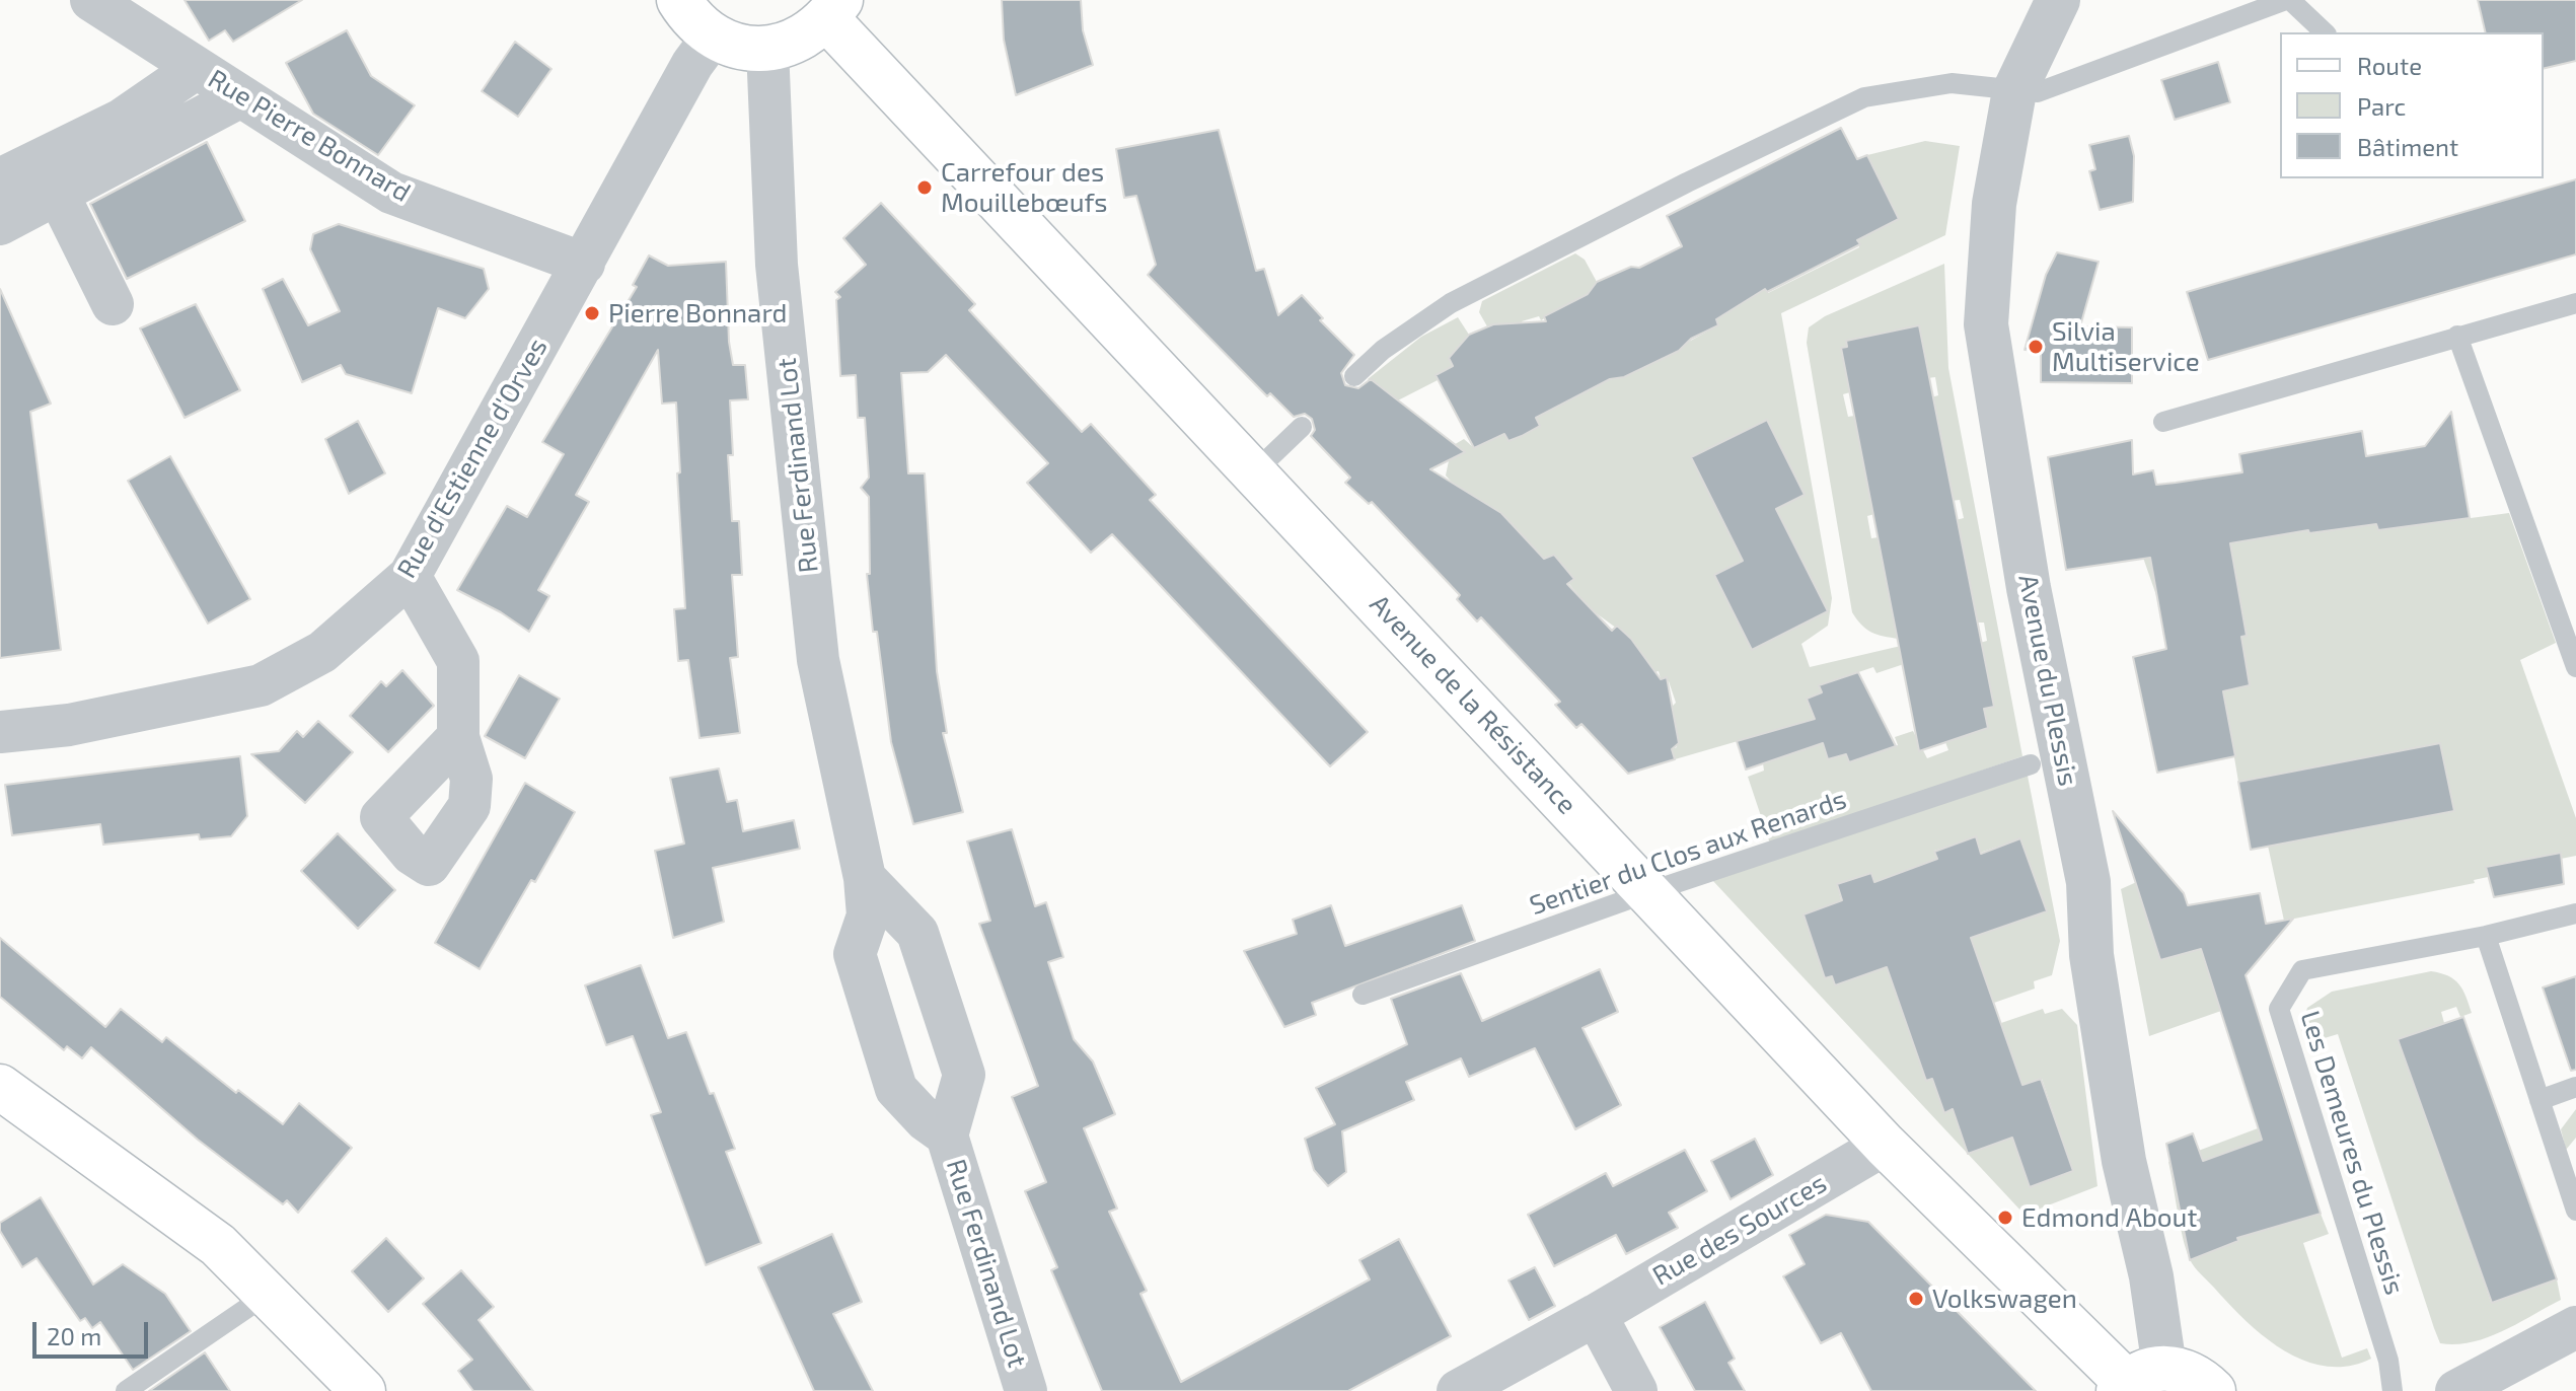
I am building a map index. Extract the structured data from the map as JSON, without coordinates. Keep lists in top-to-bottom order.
{
  "streets": {
    "main road": ["Avenue de la Résistance"],
    "street": [
      "Rue Pierre Bonnard",
      "Rue d'Estienne d'Orves",
      "Rue Ferdinand Lot",
      "Avenue du Plessis",
      "Rue des Sources"
    ],
    "lane": ["Sentier du Clos aux Renards", "Les Demeures du Plessis"]
  },
  "crossings": [
    ["Rue Pierre Bonnard", "Rue d'Estienne d'Orves"],
    ["Avenue du Plessis", "Avenue de la Résistance"],
    ["Avenue de la Résistance", "Sentier du Clos aux Renards"],
    ["Avenue de la Résistance", "Rue des Sources"]
  ],
  "places": [
    "Carrefour des Mouillebœufs",
    "Pierre Bonnard",
    "Silvia Multiservice",
    "Edmond About",
    "Volkswagen"
  ],
  "legend": ["Route", "Parc", "Bâtiment"],
  "scale_bar": "20 m"
}
